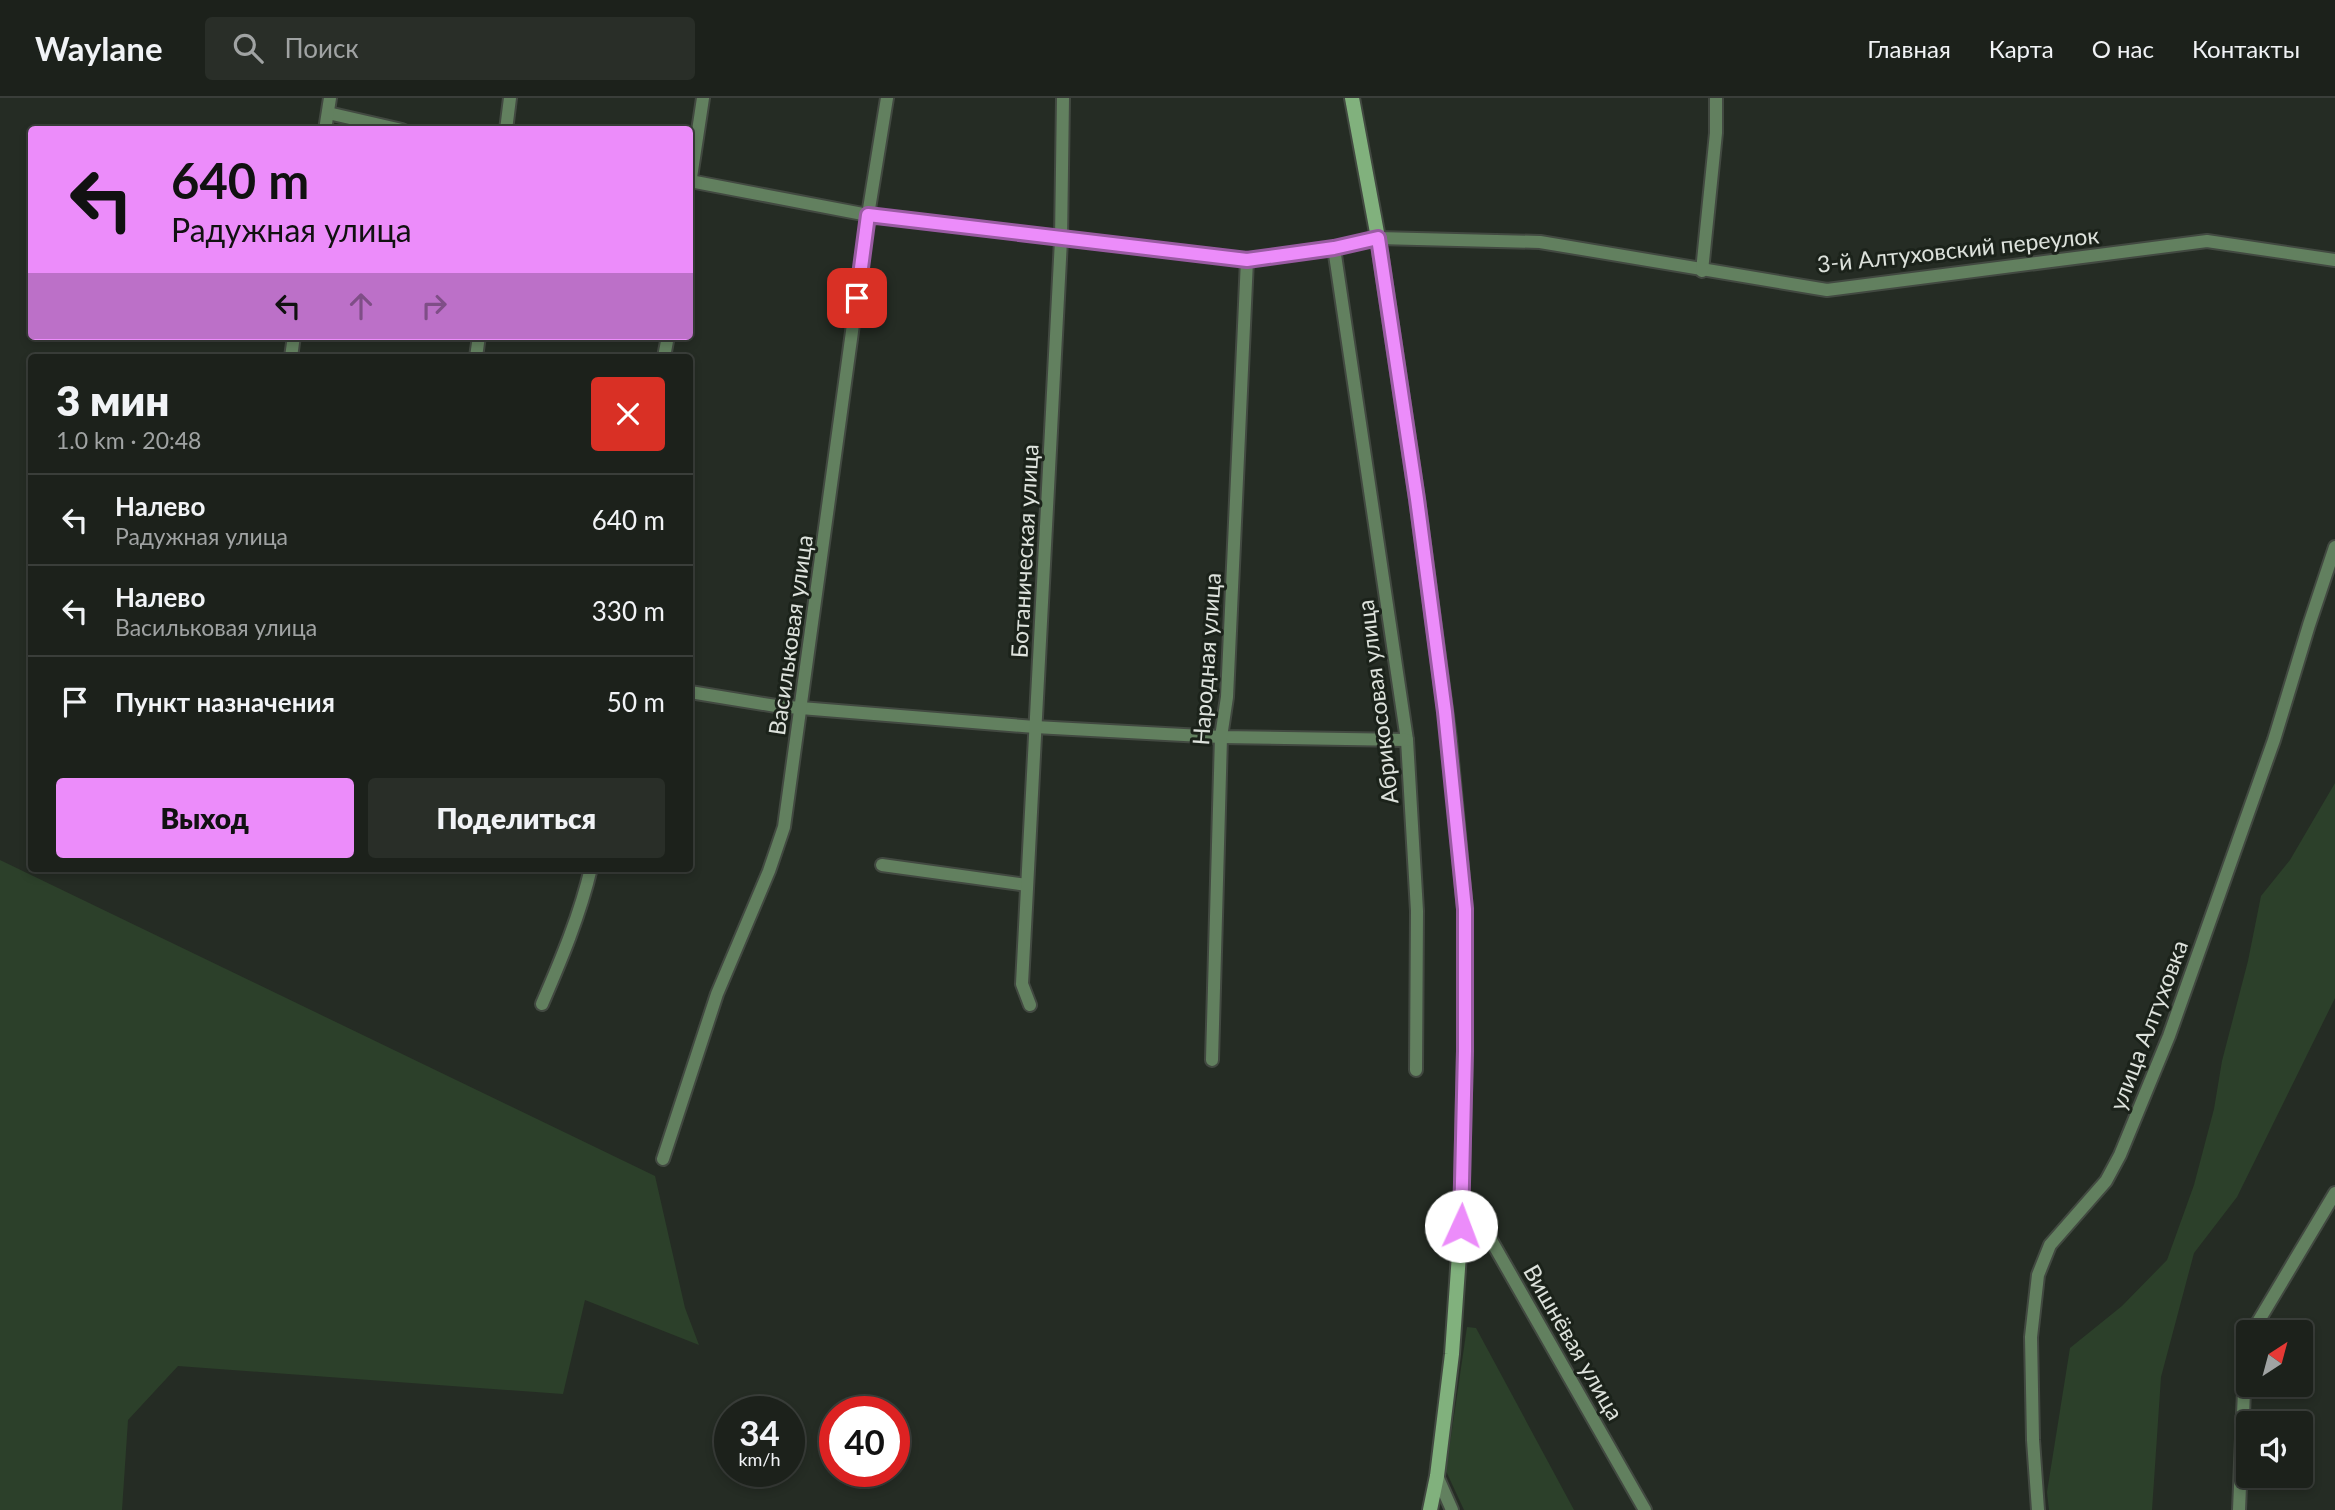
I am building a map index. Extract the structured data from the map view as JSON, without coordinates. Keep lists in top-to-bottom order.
{
  "streets": {
    "street": [
      "3-й Алтуховский переулок",
      "Ботаническая улица",
      "Васильковая улица",
      "Народная улица",
      "Абрикосовая улица",
      "улица Алтуховка",
      "Вишнёвая улица"
    ]
  },
  "crossings": [
    ["3-й Алтуховский переулок", "Ботаническая улица"],
    ["3-й Алтуховский переулок", "Васильковая улица"],
    ["3-й Алтуховский переулок", "Народная улица"],
    ["3-й Алтуховский переулок", "Абрикосовая улица"]
  ],
  "north": "top right",
  "page": {
    "header": "Waylane",
    "search": "Поиск",
    "nav": [
      "Главная",
      "Карта",
      "О нас",
      "Контакты"
    ],
    "turn": ["640 m", "Радужная улица"],
    "heading": ["3 мин", "1.0 km · 20:48"],
    "list": [
      {
        "name": "Налево",
        "note": "Радужная улица",
        "value": "640 m"
      },
      {
        "name": "Налево",
        "note": "Васильковая улица",
        "value": "330 m"
      },
      {
        "name": "Пункт назначения",
        "value": "50 m"
      }
    ],
    "buttons": ["Выход", "Поделиться"],
    "speed": "34 km/h",
    "limit": "40"
  }
}
